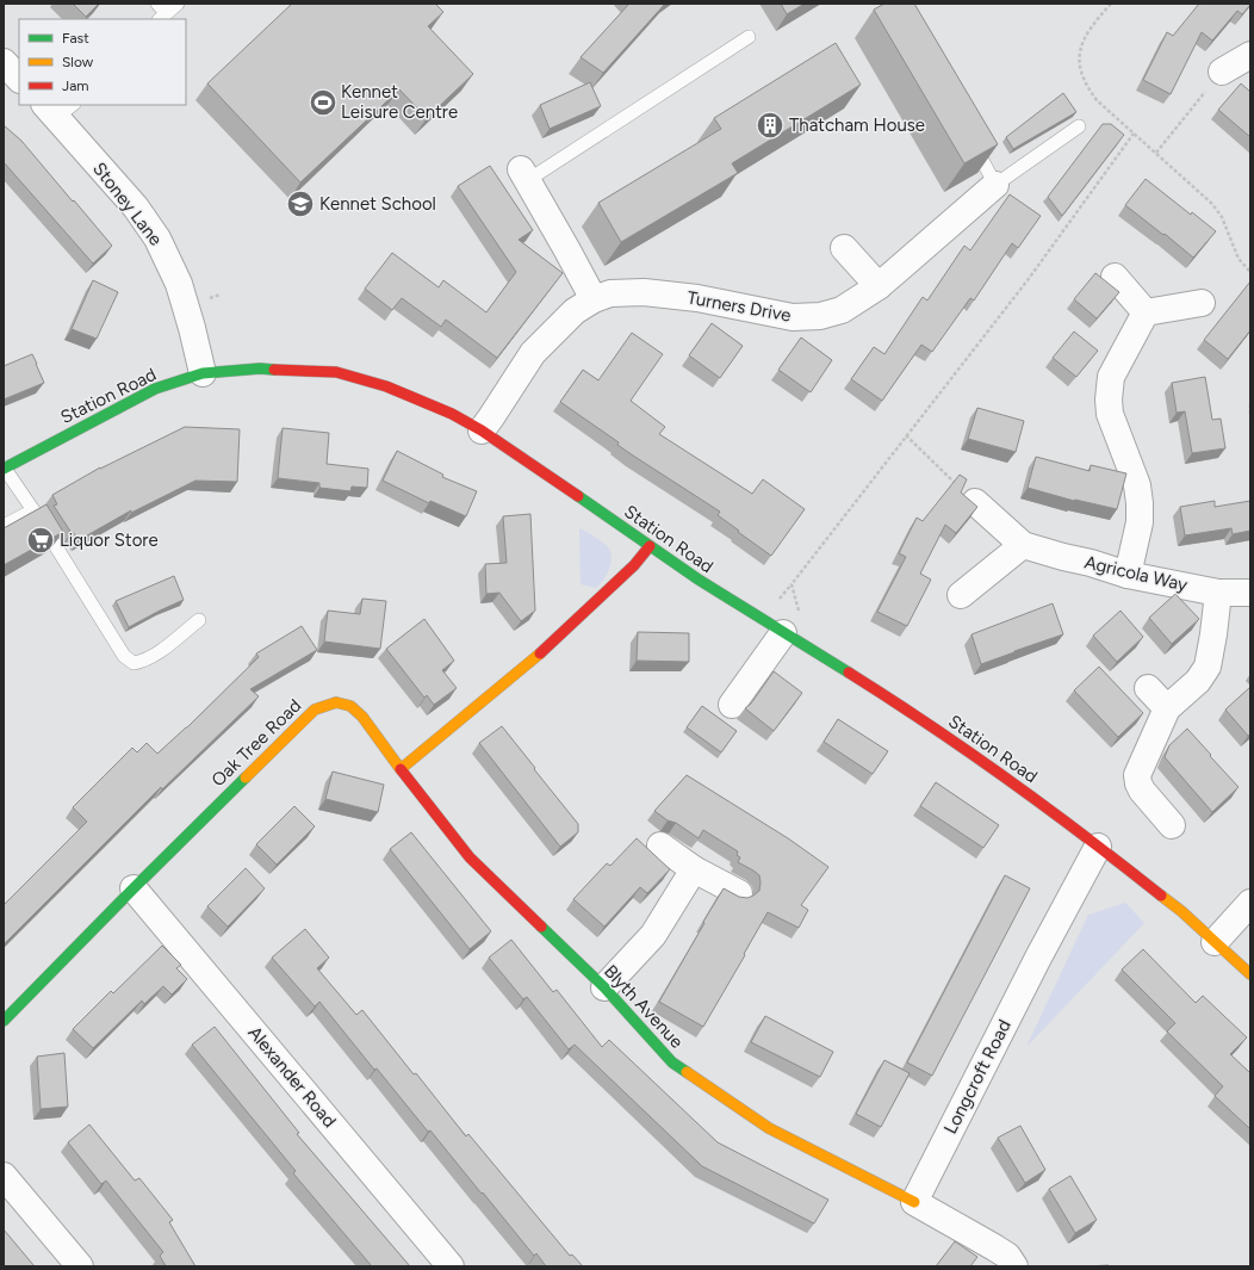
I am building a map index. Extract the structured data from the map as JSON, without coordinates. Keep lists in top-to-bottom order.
{
  "streets": {
    "street": [
      "Stoney Lane",
      "Turners Drive",
      "Station Road",
      "Agricola Way",
      "Oak Tree Road",
      "Blyth Avenue",
      "Alexander Road",
      "Longcroft Road"
    ]
  },
  "crossings": [
    ["Stoney Lane", "Station Road"],
    ["Turners Drive", "Station Road"],
    ["Station Road", "Longcroft Road"],
    ["Oak Tree Road", "Blyth Avenue"],
    ["Oak Tree Road", "Alexander Road"],
    ["Blyth Avenue", "Longcroft Road"]
  ],
  "places": {
    "sports": ["Kennet Leisure Centre"],
    "building": ["Thatcham House"],
    "school or university": ["Kennet School"],
    "supermarket": ["Liquor Store"]
  },
  "legend": ["Fast", "Slow", "Jam"]
}
